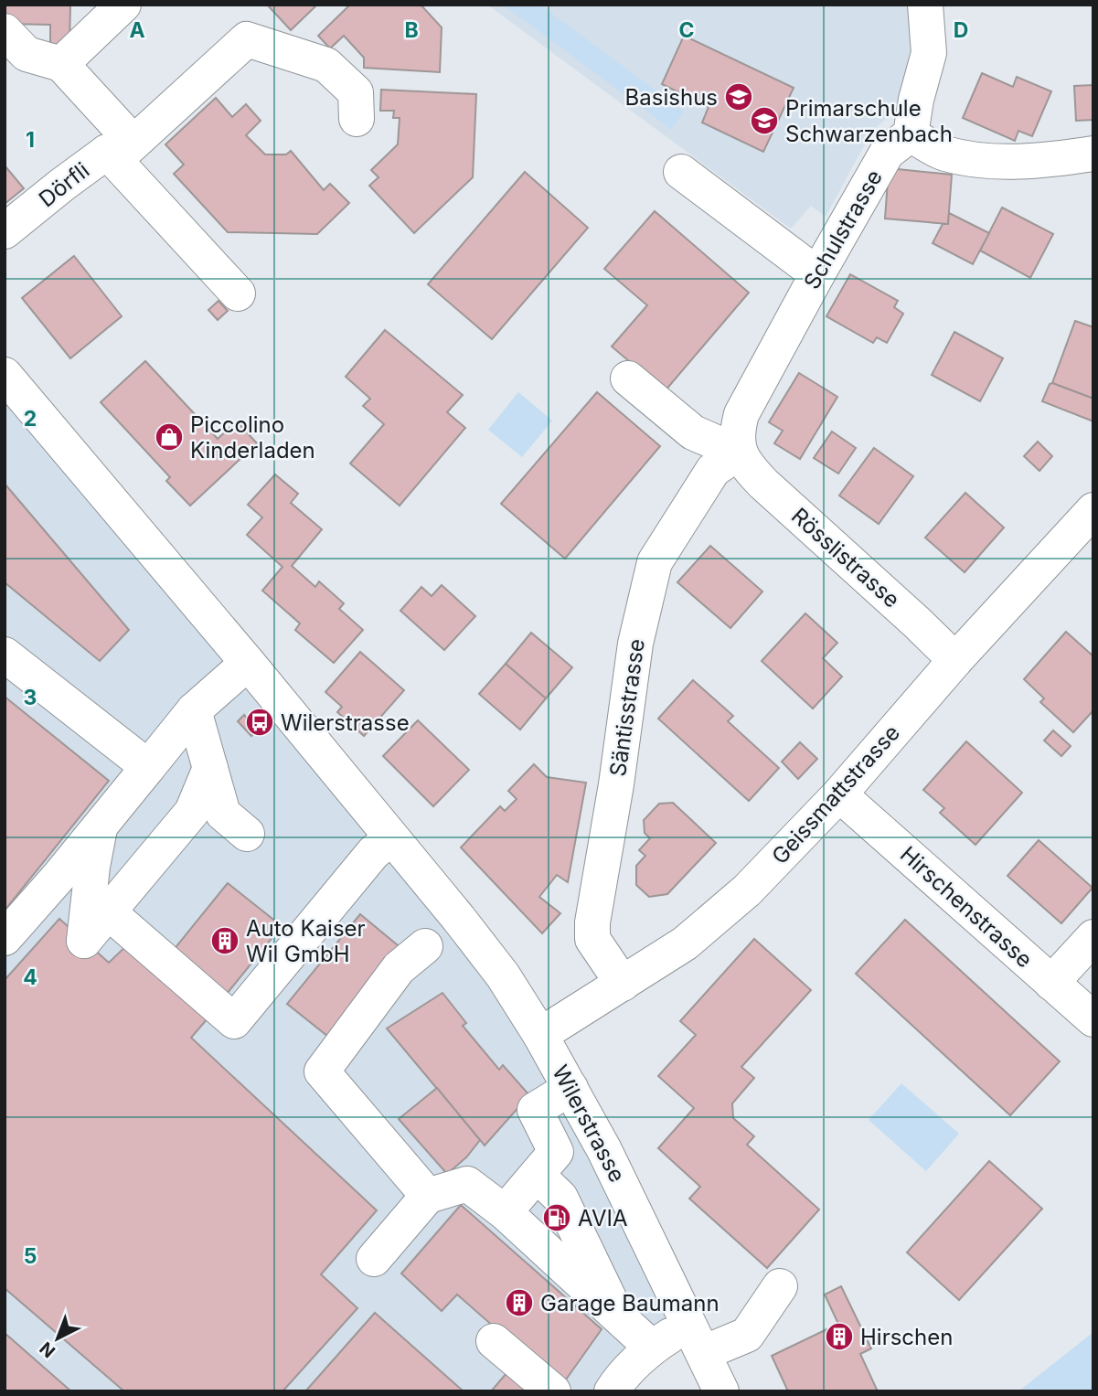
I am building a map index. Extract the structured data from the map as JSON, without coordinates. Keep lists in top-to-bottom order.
{
  "streets": {
    "street": [
      "Dörfli",
      "Schulstrasse",
      "Rösslistrasse",
      "Säntisstrasse",
      "Geissmattstrasse",
      "Hirschenstrasse",
      "Wilerstrasse"
    ]
  },
  "crossings": [
    ["Schulstrasse", "Rösslistrasse"],
    ["Schulstrasse", "Säntisstrasse"],
    ["Rösslistrasse", "Säntisstrasse"],
    ["Rösslistrasse", "Geissmattstrasse"],
    ["Säntisstrasse", "Geissmattstrasse"],
    ["Geissmattstrasse", "Hirschenstrasse"],
    ["Geissmattstrasse", "Wilerstrasse"]
  ],
  "places": {
    "school or university": ["Basishus", "Primarschule Schwarzenbach"],
    "shop": ["Piccolino Kinderladen"],
    "bus stop": ["Wilerstrasse"],
    "building": ["Auto Kaiser Wil GmbH", "Garage Baumann", "Hirschen"],
    "fuel station": ["AVIA"]
  },
  "north": "bottom left",
  "grid": {
    "columns": [
      "A",
      "B",
      "C",
      "D"
    ],
    "rows": [
      "1",
      "2",
      "3",
      "4",
      "5"
    ]
  }
}
